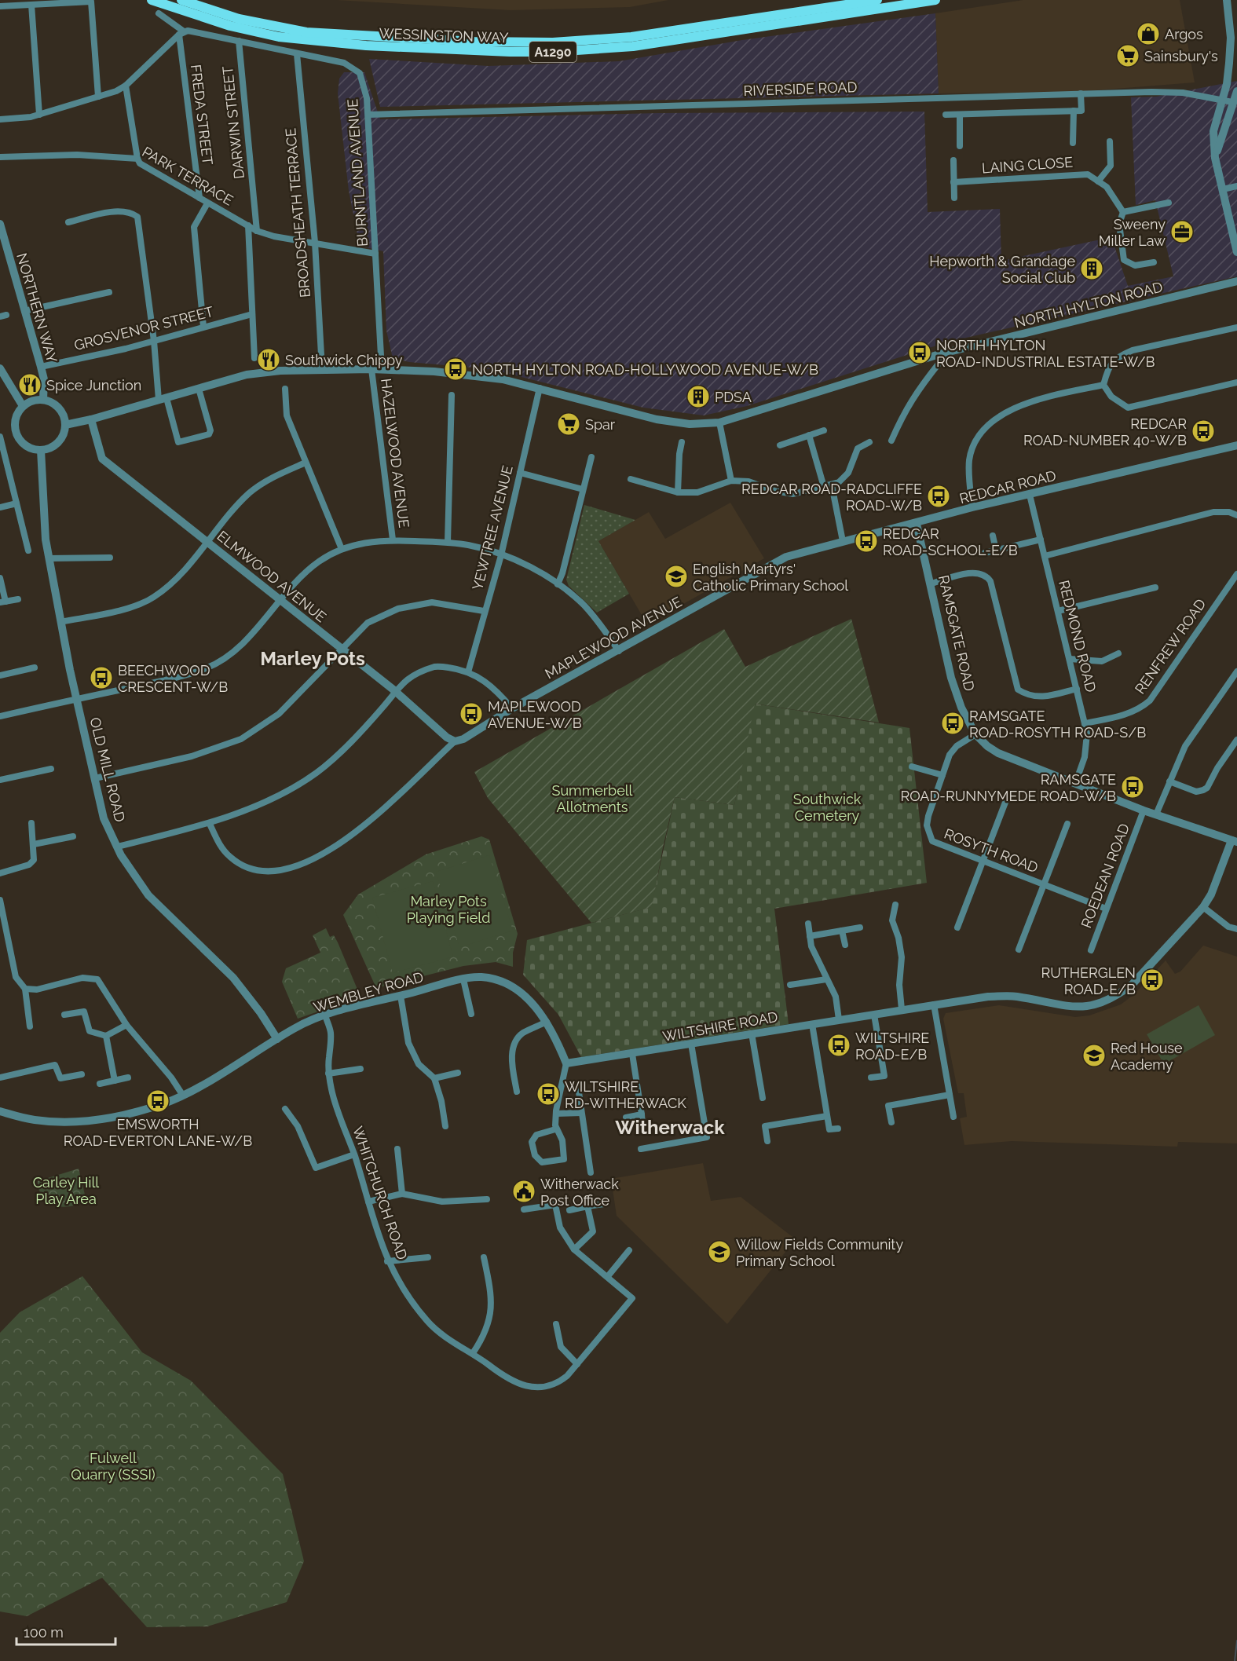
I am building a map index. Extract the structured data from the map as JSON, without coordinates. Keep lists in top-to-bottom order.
{
  "streets": {
    "main road": ["WESSINGTON WAY", "A1290"],
    "street": [
      "RIVERSIDE ROAD",
      "FREDA STREET",
      "DARWIN STREET",
      "LAING CLOSE",
      "BURNTLAND AVENUE",
      "PARK TERRACE",
      "BROADSHEATH TERRACE",
      "NORTH HYLTON ROAD",
      "NORTHERN WAY",
      "GROSVENOR STREET",
      "HAZELWOOD AVENUE",
      "REDCAR ROAD",
      "YEWTREE AVENUE",
      "ELMWOOD AVENUE",
      "RAMSGATE ROAD",
      "REDMOND ROAD",
      "MAPLEWOOD AVENUE",
      "RENFREW ROAD",
      "OLD MILL ROAD",
      "ROSYTH ROAD",
      "ROEDEAN ROAD",
      "WEMBLEY ROAD",
      "WILTSHIRE ROAD",
      "WHITCHURCH ROAD"
    ]
  },
  "crossings": [
    ["RIVERSIDE ROAD", "BURNTLAND AVENUE"],
    ["FREDA STREET", "BURNTLAND AVENUE"],
    ["FREDA STREET", "PARK TERRACE"],
    ["DARWIN STREET", "BURNTLAND AVENUE"],
    ["DARWIN STREET", "PARK TERRACE"],
    ["BURNTLAND AVENUE", "PARK TERRACE"],
    ["BURNTLAND AVENUE", "BROADSHEATH TERRACE"],
    ["BURNTLAND AVENUE", "NORTH HYLTON ROAD"],
    ["PARK TERRACE", "BROADSHEATH TERRACE"],
    ["BROADSHEATH TERRACE", "NORTH HYLTON ROAD"],
    ["NORTH HYLTON ROAD", "NORTHERN WAY"],
    ["NORTH HYLTON ROAD", "HAZELWOOD AVENUE"],
    ["NORTH HYLTON ROAD", "YEWTREE AVENUE"],
    ["NORTH HYLTON ROAD", "ELMWOOD AVENUE"],
    ["NORTH HYLTON ROAD", "OLD MILL ROAD"],
    ["NORTHERN WAY", "GROSVENOR STREET"],
    ["NORTHERN WAY", "OLD MILL ROAD"],
    ["REDCAR ROAD", "RAMSGATE ROAD"],
    ["REDCAR ROAD", "REDMOND ROAD"],
    ["REDCAR ROAD", "MAPLEWOOD AVENUE"],
    ["ELMWOOD AVENUE", "MAPLEWOOD AVENUE"],
    ["RAMSGATE ROAD", "REDMOND ROAD"],
    ["RAMSGATE ROAD", "ROSYTH ROAD"],
    ["RAMSGATE ROAD", "ROEDEAN ROAD"],
    ["RAMSGATE ROAD", "WILTSHIRE ROAD"],
    ["REDMOND ROAD", "RENFREW ROAD"],
    ["OLD MILL ROAD", "WEMBLEY ROAD"],
    ["ROSYTH ROAD", "ROEDEAN ROAD"],
    ["WEMBLEY ROAD", "WILTSHIRE ROAD"],
    ["WEMBLEY ROAD", "WHITCHURCH ROAD"]
  ],
  "districts": ["Marley Pots", "Witherwack"],
  "parks": [
    "Summerbell Allotments",
    "Southwick Cemetery",
    "Marley Pots Playing Field",
    "Carley Hill Play Area",
    "Fulwell Quarry (SSSI)"
  ],
  "places": {
    "shop": ["Argos"],
    "supermarket": ["Sainsbury's", "Spar"],
    "office": ["Sweeny Miller Law"],
    "building": ["Hepworth & Grandage Social Club", "PDSA"],
    "bus stop": [
      "NORTH HYLTON ROAD-INDUSTRIAL ESTATE-W/B",
      "NORTH HYLTON ROAD-HOLLYWOOD AVENUE-W/B",
      "REDCAR ROAD-NUMBER 40-W/B",
      "REDCAR ROAD-RADCLIFFE ROAD-W/B",
      "REDCAR ROAD-SCHOOL-E/B",
      "BEECHWOOD CRESCENT-W/B",
      "MAPLEWOOD AVENUE-W/B",
      "RAMSGATE ROAD-ROSYTH ROAD-S/B",
      "RAMSGATE ROAD-RUNNYMEDE ROAD-W/B",
      "RUTHERGLEN ROAD-E/B",
      "WILTSHIRE ROAD-E/B",
      "WILTSHIRE RD-WITHERWACK",
      "EMSWORTH ROAD-EVERTON LANE-W/B"
    ],
    "restaurant": ["Southwick Chippy", "Spice Junction"],
    "school or university": ["English Martyrs' Catholic Primary School", "Red House Academy", "Willow Fields Community Primary School"],
    "public building": ["Witherwack Post Office"]
  },
  "scale_bar": "100 m"
}
